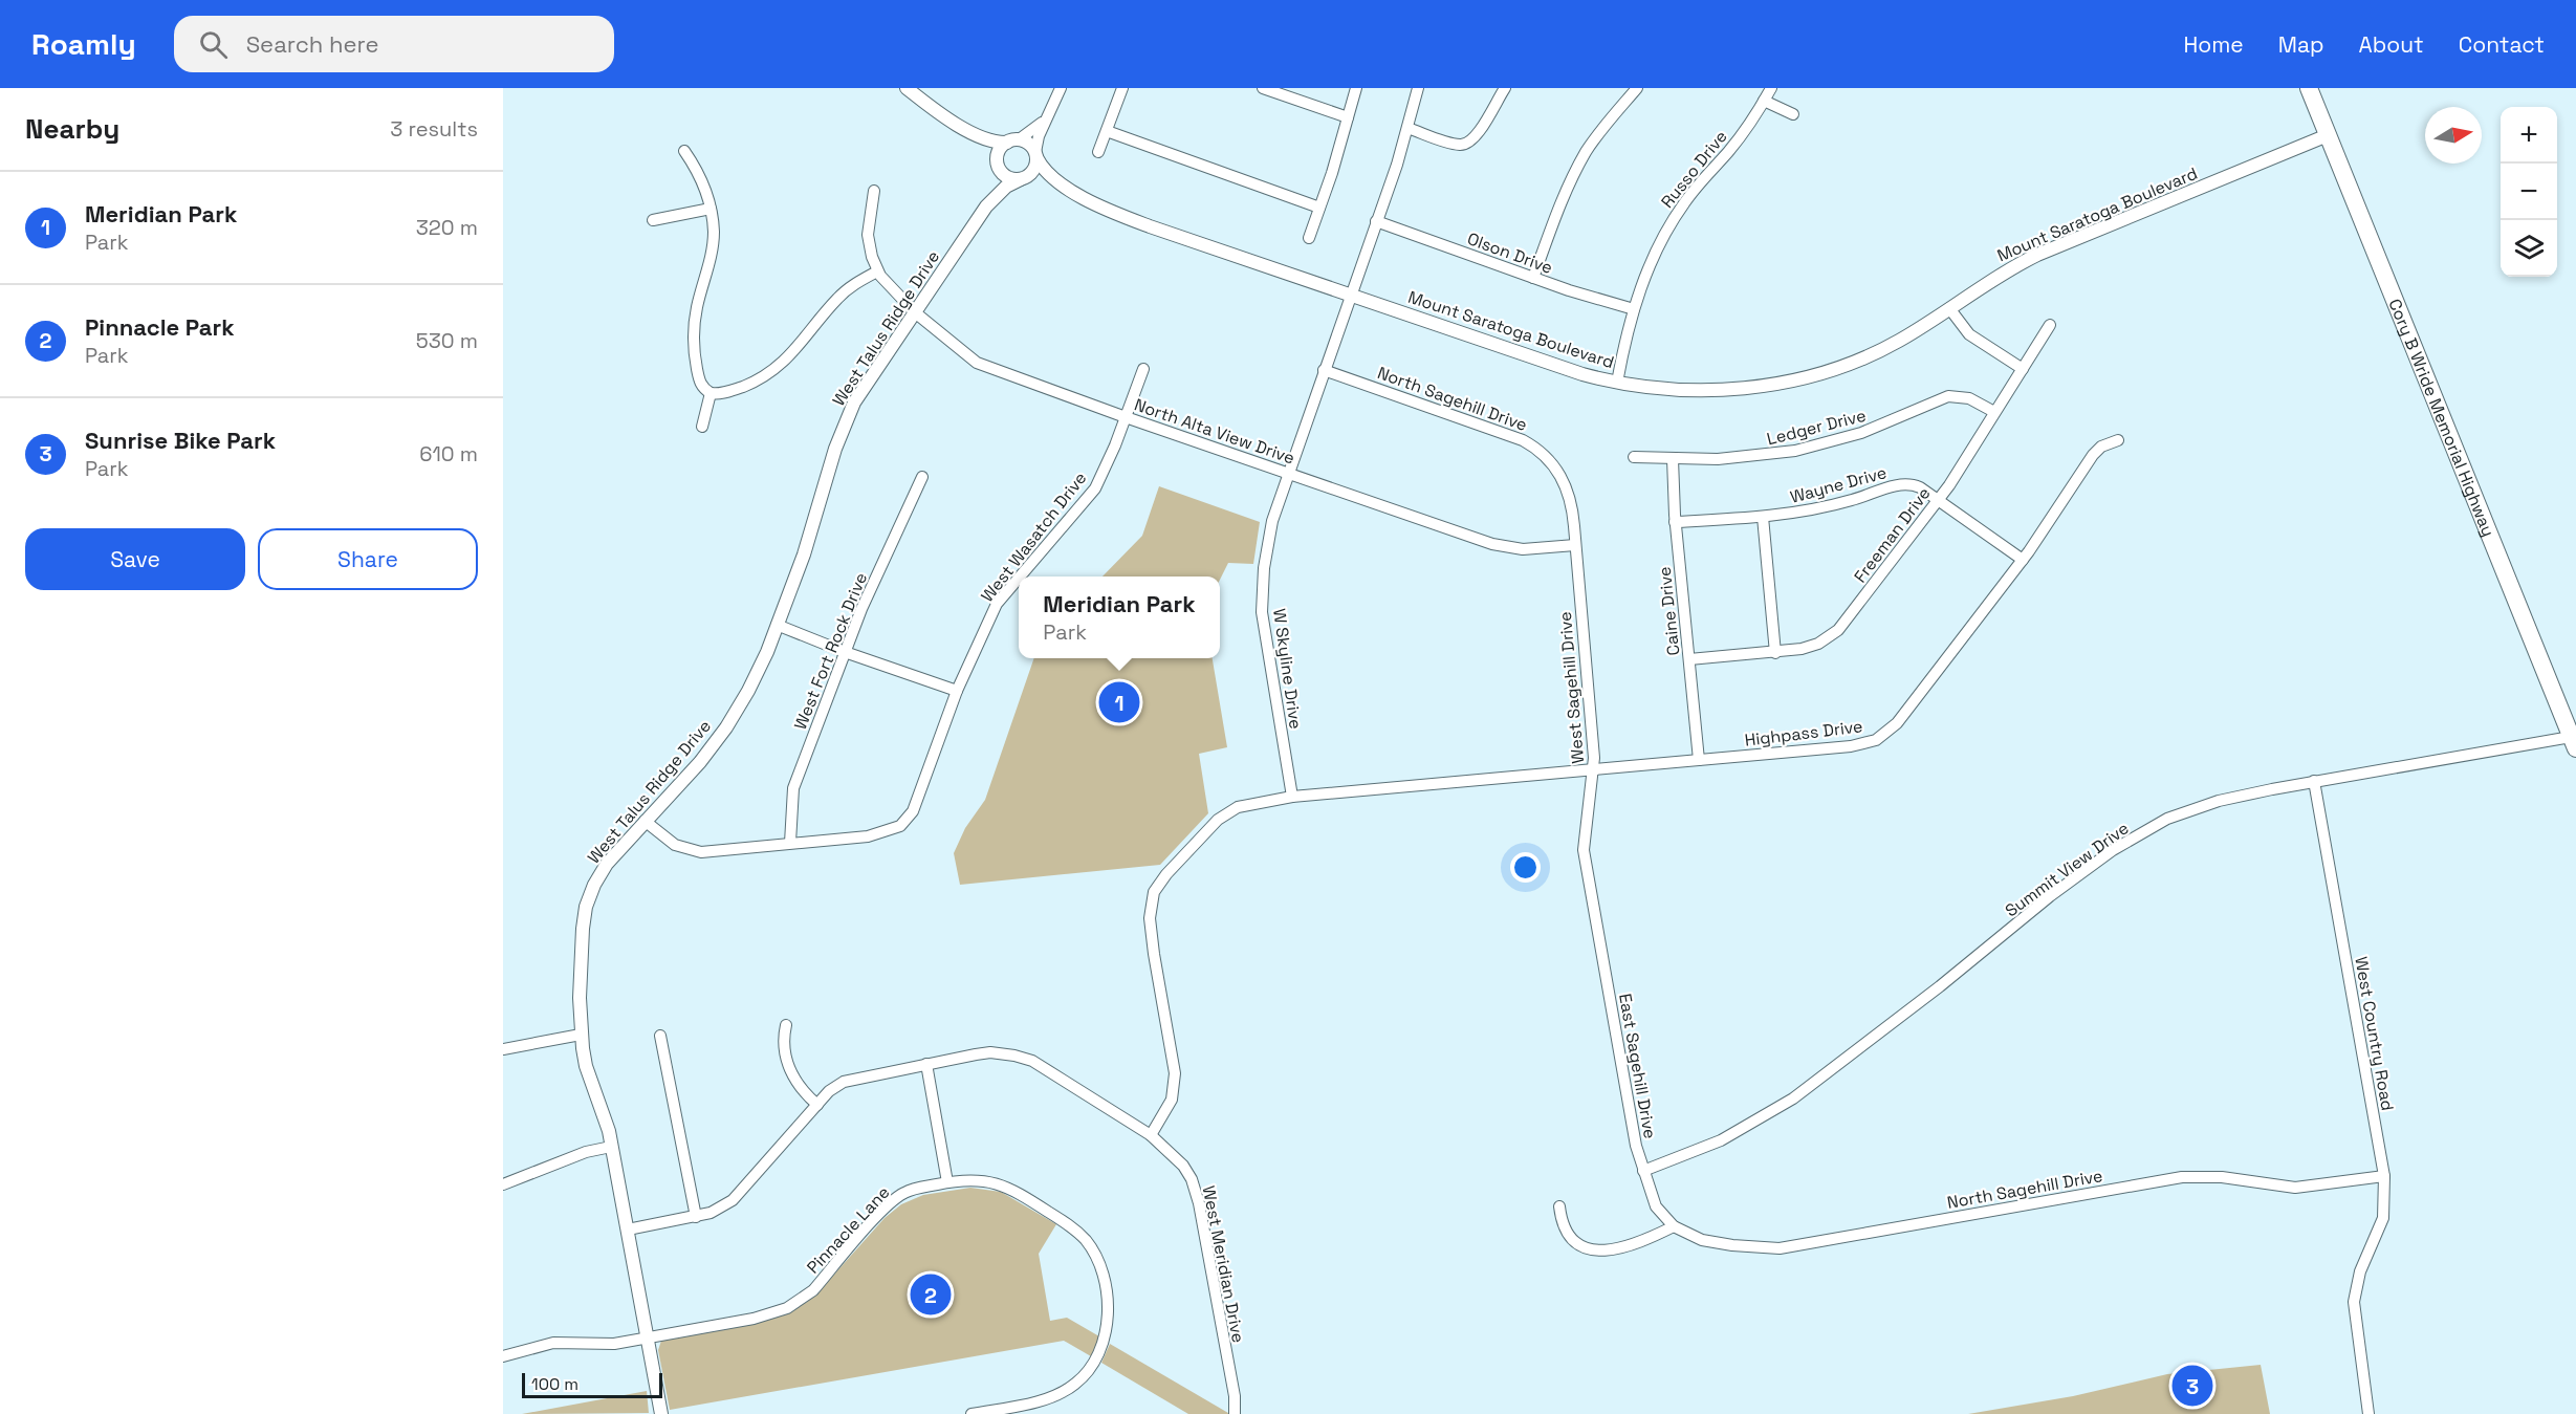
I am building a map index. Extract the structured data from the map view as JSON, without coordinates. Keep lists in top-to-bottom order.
{
  "streets": {
    "highway": ["Cory B Wride Memorial Highway"],
    "street": [
      "Russo Drive",
      "Mount Saratoga Boulevard",
      "Olson Drive",
      "West Talus Ridge Drive",
      "North Sagehill Drive",
      "Ledger Drive",
      "North Alta View Drive",
      "Wayne Drive",
      "Freeman Drive",
      "West Wasatch Drive",
      "Caine Drive",
      "West Fort Rock Drive",
      "W Skyline Drive",
      "West Sagehill Drive",
      "Highpass Drive",
      "Summit View Drive",
      "West Country Road",
      "East Sagehill Drive",
      "Pinnacle Lane",
      "West Meridian Drive"
    ]
  },
  "crossings": [
    ["Russo Drive", "Mount Saratoga Boulevard"],
    ["Russo Drive", "Olson Drive"],
    ["Mount Saratoga Boulevard", "West Talus Ridge Drive"],
    ["Mount Saratoga Boulevard", "Cory B Wride Memorial Highway"],
    ["Mount Saratoga Boulevard", "W Skyline Drive"],
    ["Olson Drive", "W Skyline Drive"],
    ["West Talus Ridge Drive", "North Alta View Drive"],
    ["West Talus Ridge Drive", "Pinnacle Lane"],
    ["West Talus Ridge Drive", "West Meridian Drive"],
    ["North Sagehill Drive", "North Alta View Drive"],
    ["North Sagehill Drive", "W Skyline Drive"],
    ["North Sagehill Drive", "West Sagehill Drive"],
    ["North Sagehill Drive", "West Country Road"],
    ["North Sagehill Drive", "East Sagehill Drive"],
    ["Cory B Wride Memorial Highway", "Summit View Drive"],
    ["Ledger Drive", "Freeman Drive"],
    ["Ledger Drive", "Caine Drive"],
    ["North Alta View Drive", "West Wasatch Drive"],
    ["North Alta View Drive", "W Skyline Drive"],
    ["North Alta View Drive", "West Sagehill Drive"],
    ["Wayne Drive", "Freeman Drive"],
    ["Wayne Drive", "Caine Drive"],
    ["Wayne Drive", "Highpass Drive"],
    ["Freeman Drive", "Caine Drive"],
    ["West Wasatch Drive", "West Fort Rock Drive"],
    ["Caine Drive", "Highpass Drive"],
    ["W Skyline Drive", "Highpass Drive"],
    ["West Sagehill Drive", "Highpass Drive"],
    ["West Sagehill Drive", "East Sagehill Drive"],
    ["Highpass Drive", "West Meridian Drive"],
    ["Summit View Drive", "West Country Road"],
    ["Summit View Drive", "East Sagehill Drive"]
  ],
  "scale_bar": "100 m",
  "north": "right",
  "page": {
    "header": "Roamly",
    "search": "Search here",
    "nav": [
      "Home",
      "Map",
      "About",
      "Contact"
    ],
    "heading": ["Nearby", "3 results"],
    "map_buttons": ["+", "−"],
    "list": [
      {
        "mark": "1",
        "name": "Meridian Park",
        "note": "Park",
        "value": "320 m"
      },
      {
        "mark": "2",
        "name": "Pinnacle Park",
        "note": "Park",
        "value": "530 m"
      },
      {
        "mark": "3",
        "name": "Sunrise Bike Park",
        "note": "Park",
        "value": "610 m"
      }
    ],
    "buttons": ["Save", "Share"],
    "popup": ["Meridian Park", "Park"],
    "pins": ["1", "2", "3"],
    "scale": "100 m"
  }
}
